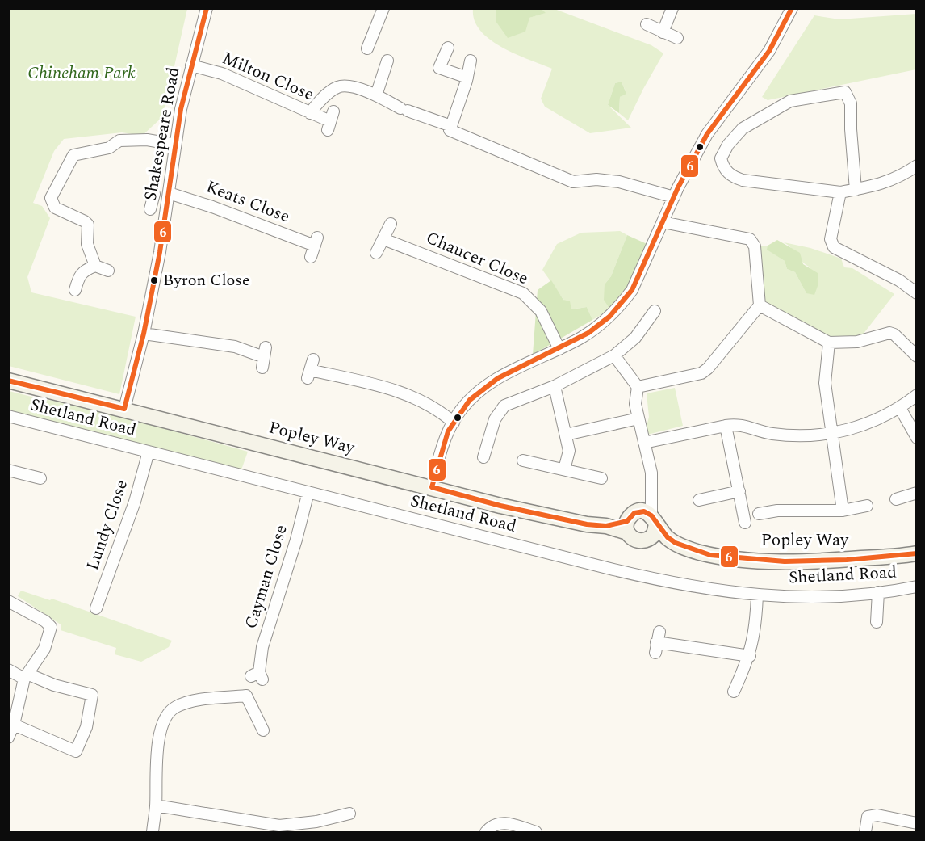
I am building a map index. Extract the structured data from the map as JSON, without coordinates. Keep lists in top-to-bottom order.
{
  "streets": {
    "street": [
      "Milton Close",
      "Shakespeare Road",
      "Keats Close",
      "Chaucer Close",
      "Shetland Road",
      "Popley Way",
      "Lundy Close",
      "Cayman Close"
    ]
  },
  "crossings": [
    ["Milton Close", "Shakespeare Road"],
    ["Shakespeare Road", "Keats Close"],
    ["Shakespeare Road", "Popley Way"],
    ["Shetland Road", "Lundy Close"],
    ["Shetland Road", "Cayman Close"]
  ],
  "parks": ["Chineham Park"],
  "places": ["Byron Close"],
  "lines": ["transit line 6"]
}
